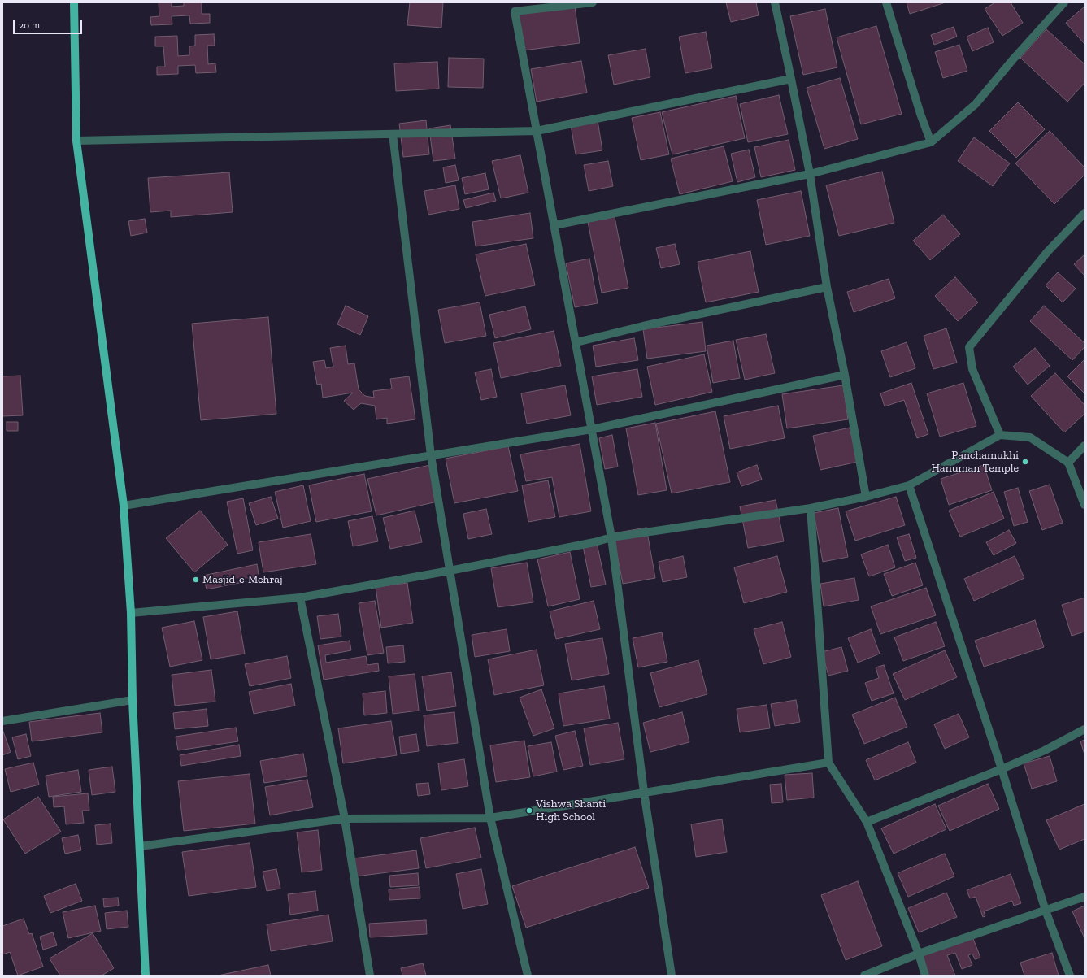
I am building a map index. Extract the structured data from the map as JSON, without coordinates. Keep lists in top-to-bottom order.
{
  "places": ["Panchamukhi Hanuman Temple", "Masjid-e-Mehraj", "Vishwa Shanti High School"],
  "scale_bar": "20 m"
}
